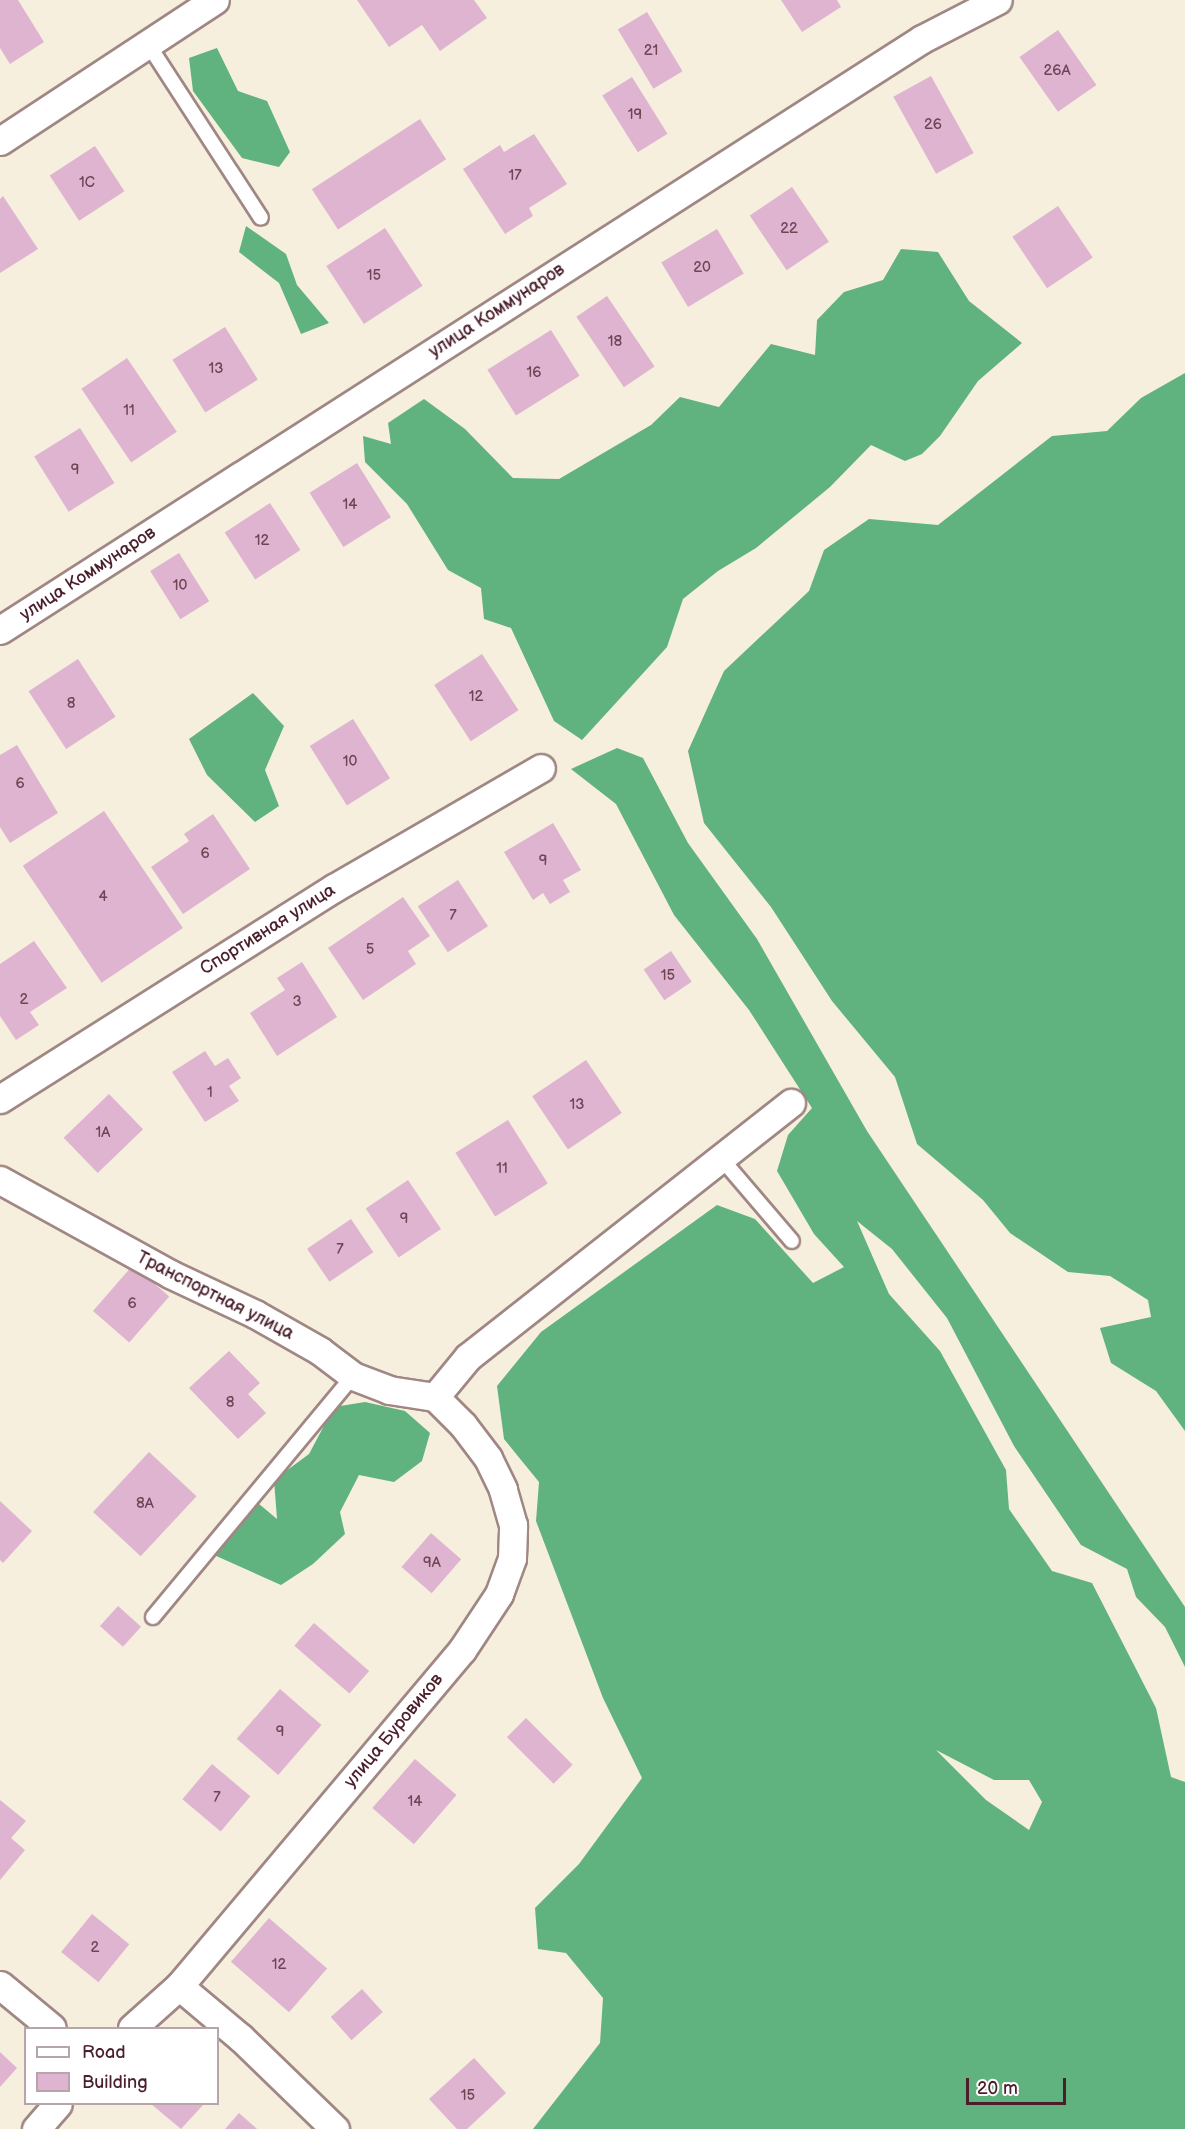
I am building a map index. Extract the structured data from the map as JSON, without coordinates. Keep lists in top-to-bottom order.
{
  "streets": {
    "street": [
      "улица Коммунаров",
      "Спортивная улица",
      "Транспортная улица",
      "улица Буровиков"
    ]
  },
  "crossings": [
    ["Транспортная улица", "улица Буровиков"]
  ],
  "house_numbers": [
    "21",
    "26А",
    "19",
    "26",
    "17",
    "1С",
    "22",
    "20",
    "15",
    "18",
    "13",
    "16",
    "11",
    "9",
    "14",
    "12",
    "10",
    "12",
    "8",
    "10",
    "6",
    "6",
    "9",
    "4",
    "7",
    "5",
    "15",
    "2",
    "3",
    "1",
    "13",
    "1А",
    "11",
    "9",
    "7",
    "6",
    "8",
    "8А",
    "9А",
    "9",
    "7",
    "14",
    "2",
    "12",
    "15"
  ],
  "legend": ["Road", "Building"],
  "scale_bar": "20 m"
}
